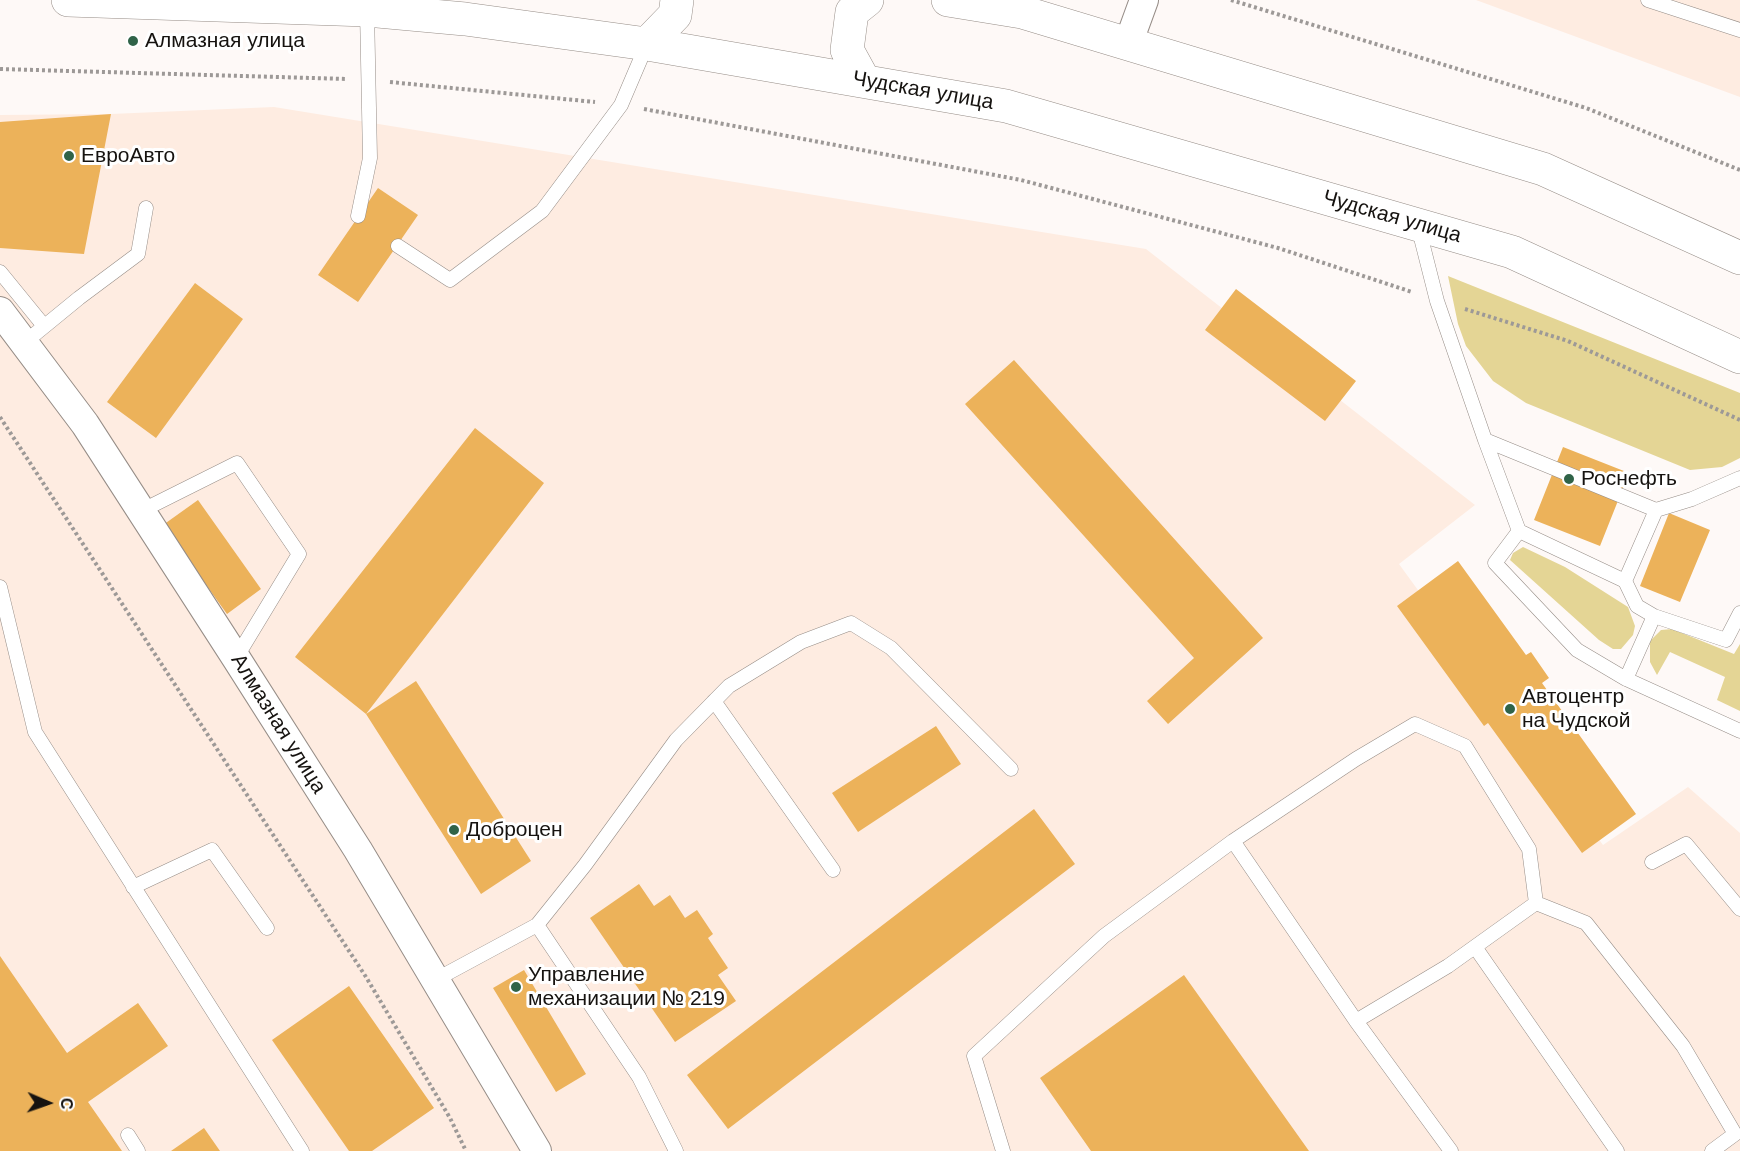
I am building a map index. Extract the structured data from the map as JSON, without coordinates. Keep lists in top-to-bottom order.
{
  "streets": {
    "highway": ["Чудская улица"],
    "street": ["Алмазная улица"]
  },
  "places": [
    "Алмазная улица",
    "ЕвроАвто",
    "Роснефть",
    "Автоцентр на Чудской",
    "Доброцен",
    "Управление механизации № 219"
  ],
  "north": "right"
}
